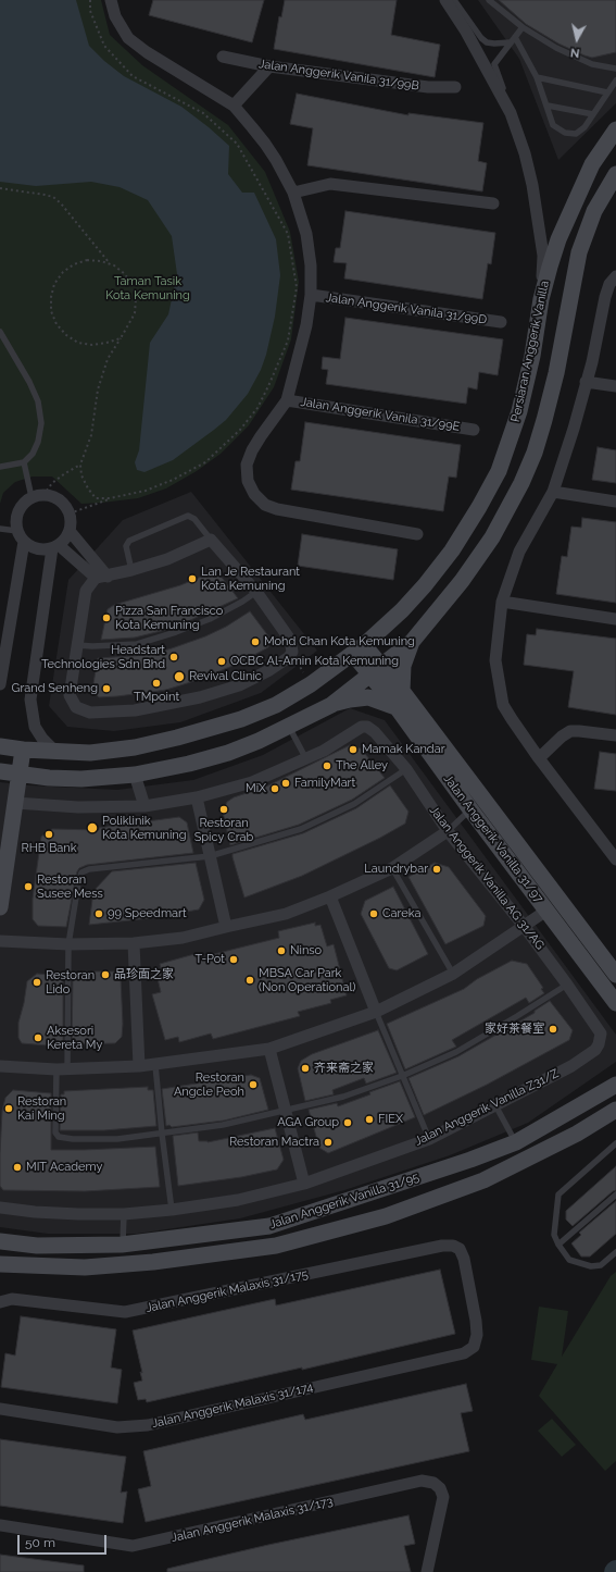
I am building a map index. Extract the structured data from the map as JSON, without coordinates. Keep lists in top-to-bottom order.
{
  "streets": {
    "street": [
      "Jalan Anggerik Vanila 31/99B",
      "Jalan Anggerik Vanila 31/99D",
      "Persiaran Anggerik Vanilla",
      "Jalan Anggerik Vanila 31/99E",
      "Jalan Anggerik Vanilla 31/97",
      "Jalan Anggerik Vanilla AG 31/AG",
      "Jalan Anggerik Vanilla Z31/Z",
      "Jalan Anggerik Vanilla 31/95",
      "Jalan Anggerik Malaxis 31/175",
      "Jalan Anggerik Malaxis 31/174",
      "Jalan Anggerik Malaxis 31/173"
    ]
  },
  "crossings": [
    ["Jalan Anggerik Vanilla AG 31/AG", "Jalan Anggerik Vanilla Z31/Z"],
    ["Jalan Anggerik Malaxis 31/175", "Jalan Anggerik Malaxis 31/174"]
  ],
  "parks": ["Taman Tasik Kota Kemuning"],
  "places": [
    "Lan Je Restaurant Kota Kemuning",
    "Pizza San Francisco Kota Kemuning",
    "Mohd Chan Kota Kemuning",
    "Headstart Technologies Sdn Bhd",
    "OCBC Al-Amin Kota Kemuning",
    "Revival Clinic",
    "TMpoint",
    "Grand Senheng",
    "Mamak Kandar",
    "The Alley",
    "FamilyMart",
    "MiX",
    "Restoran Spicy Crab",
    "Poliklinik Kota Kemuning",
    "RHB Bank",
    "Laundrybar",
    "Restoran Susee Mess",
    "99 Speedmart",
    "Careka",
    "Ninso",
    "T-Pot",
    "品珍面之家",
    "MBSA Car Park (Non Operational)",
    "Restoran Lido",
    "家好茶餐室",
    "Aksesori Kereta My",
    "齐来斋之家",
    "Restoran Angcle Peoh",
    "Restoran Kai Ming",
    "FIEX",
    "AGA Group",
    "Restoran Mactra",
    "MIT Academy"
  ],
  "scale_bar": "50 m",
  "north": "bottom"
}
